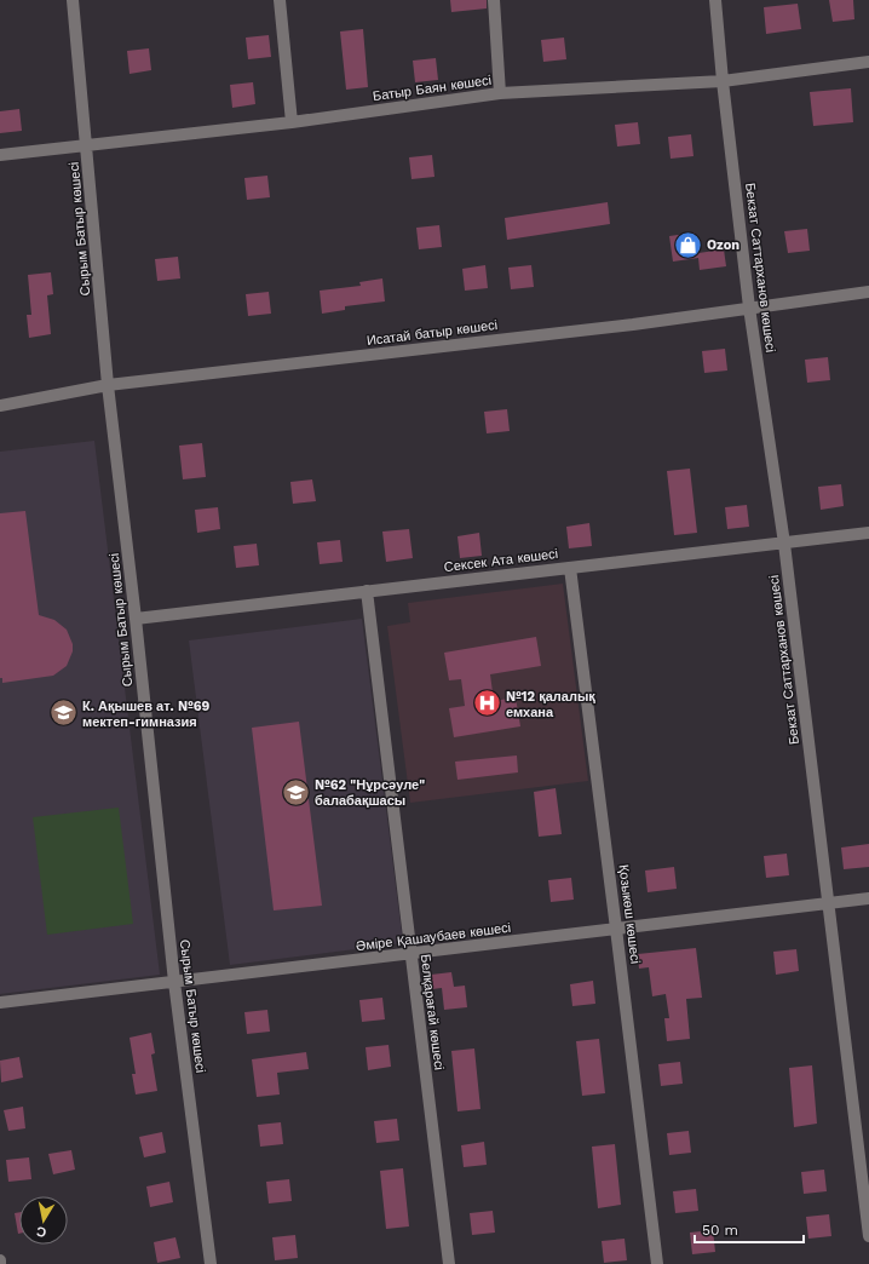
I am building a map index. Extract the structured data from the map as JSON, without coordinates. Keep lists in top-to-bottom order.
{
  "streets": {
    "street": [
      "Батыр Баян көшесі",
      "Сырым Батыр көшесі",
      "Бекзат Саттарханов көшесі",
      "Исатай батыр көшесі",
      "Сексек Ата көшесі",
      "Қозыкөш көшесі",
      "Әміре Қашаубаев көшесі",
      "Белқарағай көшесі"
    ]
  },
  "crossings": [
    ["Батыр Баян көшесі", "Сырым Батыр көшесі"],
    ["Батыр Баян көшесі", "Бекзат Саттарханов көшесі"],
    ["Сырым Батыр көшесі", "Исатай батыр көшесі"],
    ["Сырым Батыр көшесі", "Сексек Ата көшесі"],
    ["Сырым Батыр көшесі", "Әміре Қашаубаев көшесі"],
    ["Бекзат Саттарханов көшесі", "Исатай батыр көшесі"],
    ["Бекзат Саттарханов көшесі", "Сексек Ата көшесі"],
    ["Бекзат Саттарханов көшесі", "Әміре Қашаубаев көшесі"],
    ["Сексек Ата көшесі", "Қозыкөш көшесі"],
    ["Сексек Ата көшесі", "Белқарағай көшесі"],
    ["Қозыкөш көшесі", "Әміре Қашаубаев көшесі"],
    ["Әміре Қашаубаев көшесі", "Белқарағай көшесі"]
  ],
  "places": {
    "shop": ["Ozon"],
    "hospital": ["№12 қалалық емхана"],
    "school or university": ["К. Ақышев ат. №69 мектеп-гимназия", "№62 \"Нұрсәуле\" балабақшасы"]
  },
  "scale_bar": "50 m",
  "north": "bottom"
}
